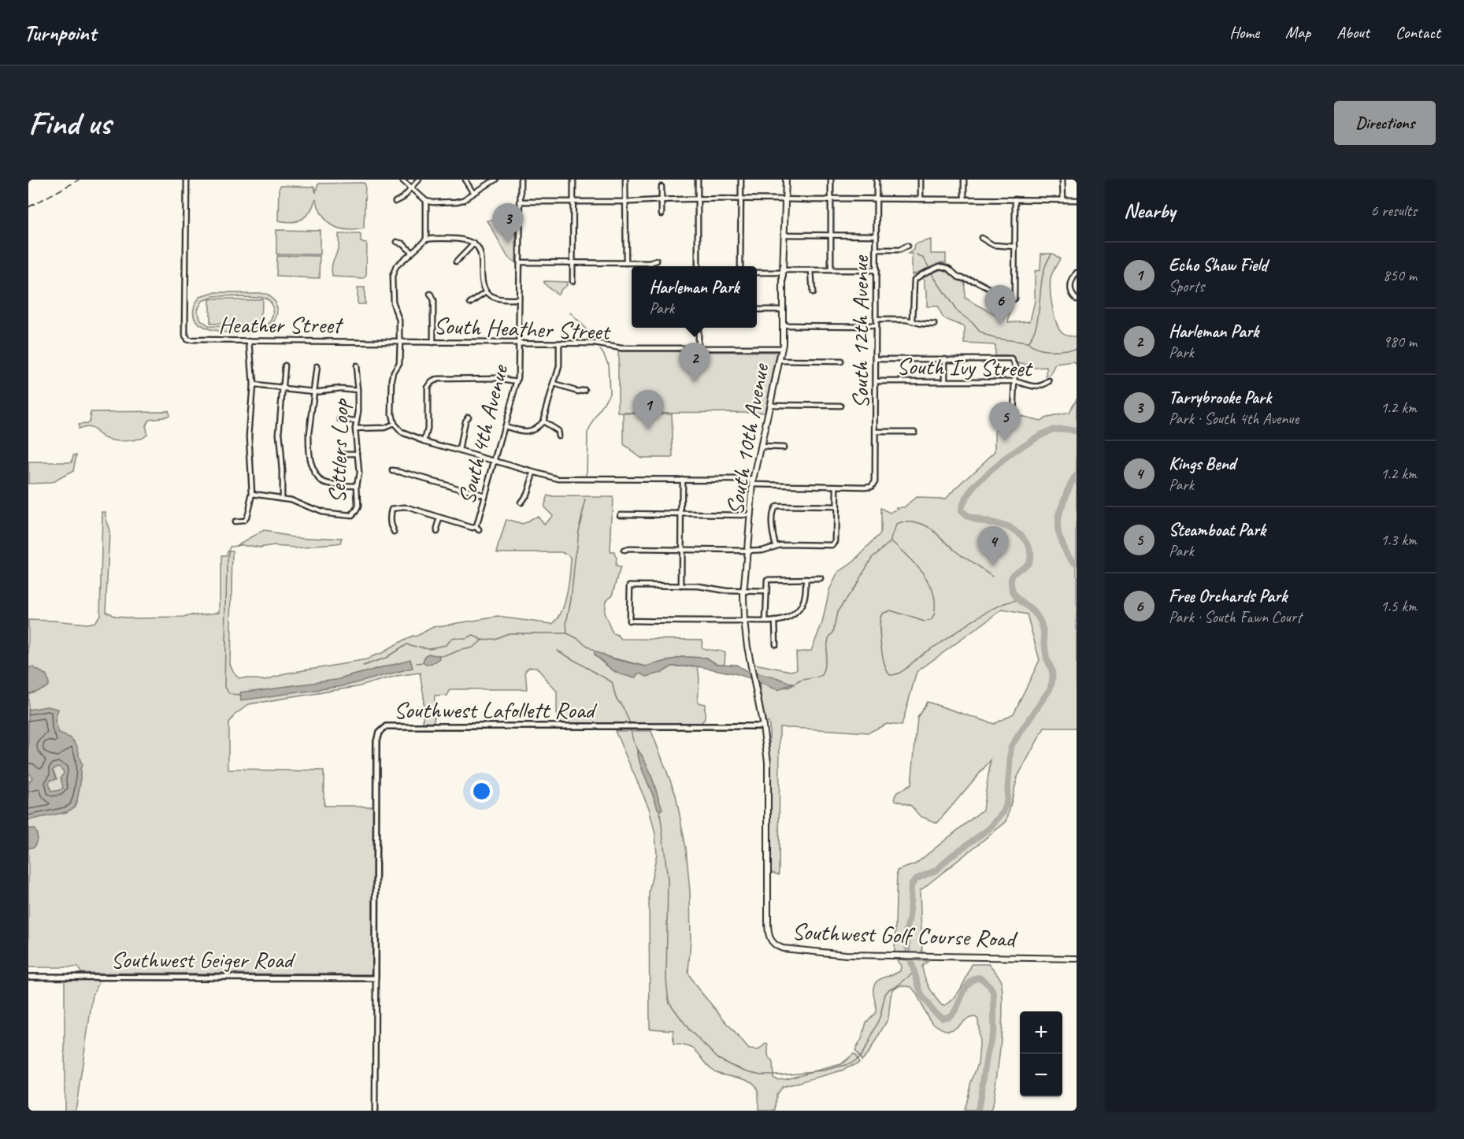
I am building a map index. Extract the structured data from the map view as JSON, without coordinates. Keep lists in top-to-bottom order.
{
  "streets": {
    "main road": ["South 10th Avenue", "Southwest Golf Course Road"],
    "street": [
      "Heather Street",
      "South Heather Street",
      "South 12th Avenue",
      "South Ivy Street",
      "South 4th Avenue",
      "Settlers Loop",
      "Southwest Lafollett Road",
      "Southwest Geiger Road"
    ]
  },
  "crossings": [
    ["Heather Street", "South Heather Street"],
    ["South Heather Street", "South 4th Avenue"],
    ["South Heather Street", "South 10th Avenue"],
    ["South 12th Avenue", "South Ivy Street"],
    ["South 10th Avenue", "Southwest Golf Course Road"],
    ["Southwest Lafollett Road", "Southwest Golf Course Road"],
    ["Southwest Lafollett Road", "Southwest Geiger Road"]
  ],
  "page": {
    "header": "Turnpoint",
    "nav": [
      "Home",
      "Map",
      "About",
      "Contact"
    ],
    "buttons": "Directions",
    "title": "Find us",
    "heading": ["Nearby", "6 results"],
    "pins": [
      "3",
      "6",
      "2",
      "1",
      "5",
      "4"
    ],
    "list": [
      {
        "mark": "1",
        "name": "Echo Shaw Field",
        "note": "Sports",
        "value": "850 m"
      },
      {
        "mark": "2",
        "name": "Harleman Park",
        "note": "Park",
        "value": "980 m"
      },
      {
        "mark": "3",
        "name": "Tarrybrooke Park",
        "note": "Park · South 4th Avenue",
        "value": "1.2 km"
      },
      {
        "mark": "4",
        "name": "Kings Bend",
        "note": "Park",
        "value": "1.2 km"
      },
      {
        "mark": "5",
        "name": "Steamboat Park",
        "note": "Park",
        "value": "1.3 km"
      },
      {
        "mark": "6",
        "name": "Free Orchards Park",
        "note": "Park · South Fawn Court",
        "value": "1.5 km"
      }
    ],
    "popup": ["Harleman Park", "Park"],
    "map_buttons": ["+", "−"]
  }
}
